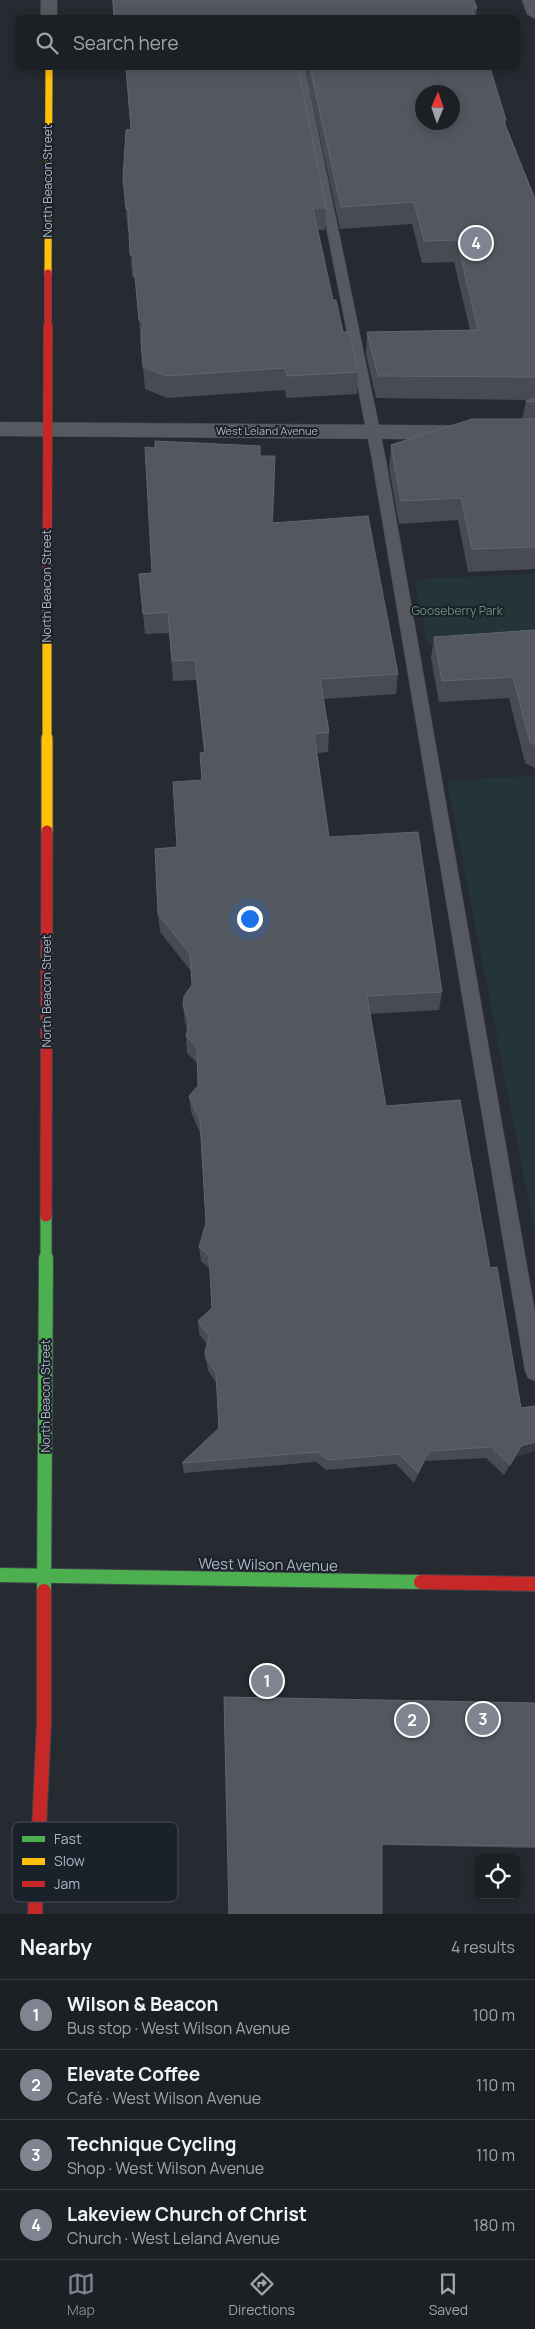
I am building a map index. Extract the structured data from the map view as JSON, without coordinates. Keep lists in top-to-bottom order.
{
  "streets": {
    "street": ["North Beacon Street", "West Leland Avenue", "West Wilson Avenue"]
  },
  "crossings": [
    ["North Beacon Street", "West Leland Avenue"],
    ["North Beacon Street", "West Wilson Avenue"]
  ],
  "parks": ["Gooseberry Park"],
  "legend": ["Fast", "Slow", "Jam"],
  "north": "top",
  "page": {
    "search": "Search here",
    "pins": [
      "4",
      "1",
      "3",
      "2"
    ],
    "heading": ["Nearby", "4 results"],
    "list": [
      {
        "mark": "1",
        "name": "Wilson & Beacon",
        "note": "Bus stop · West Wilson Avenue",
        "value": "100 m"
      },
      {
        "mark": "2",
        "name": "Elevate Coffee",
        "note": "Café · West Wilson Avenue",
        "value": "110 m"
      },
      {
        "mark": "3",
        "name": "Technique Cycling",
        "note": "Shop · West Wilson Avenue",
        "value": "110 m"
      },
      {
        "mark": "4",
        "name": "Lakeview Church of Christ",
        "note": "Church · West Leland Avenue",
        "value": "180 m"
      }
    ],
    "nav": ["Map", "Directions", "Saved"]
  }
}
